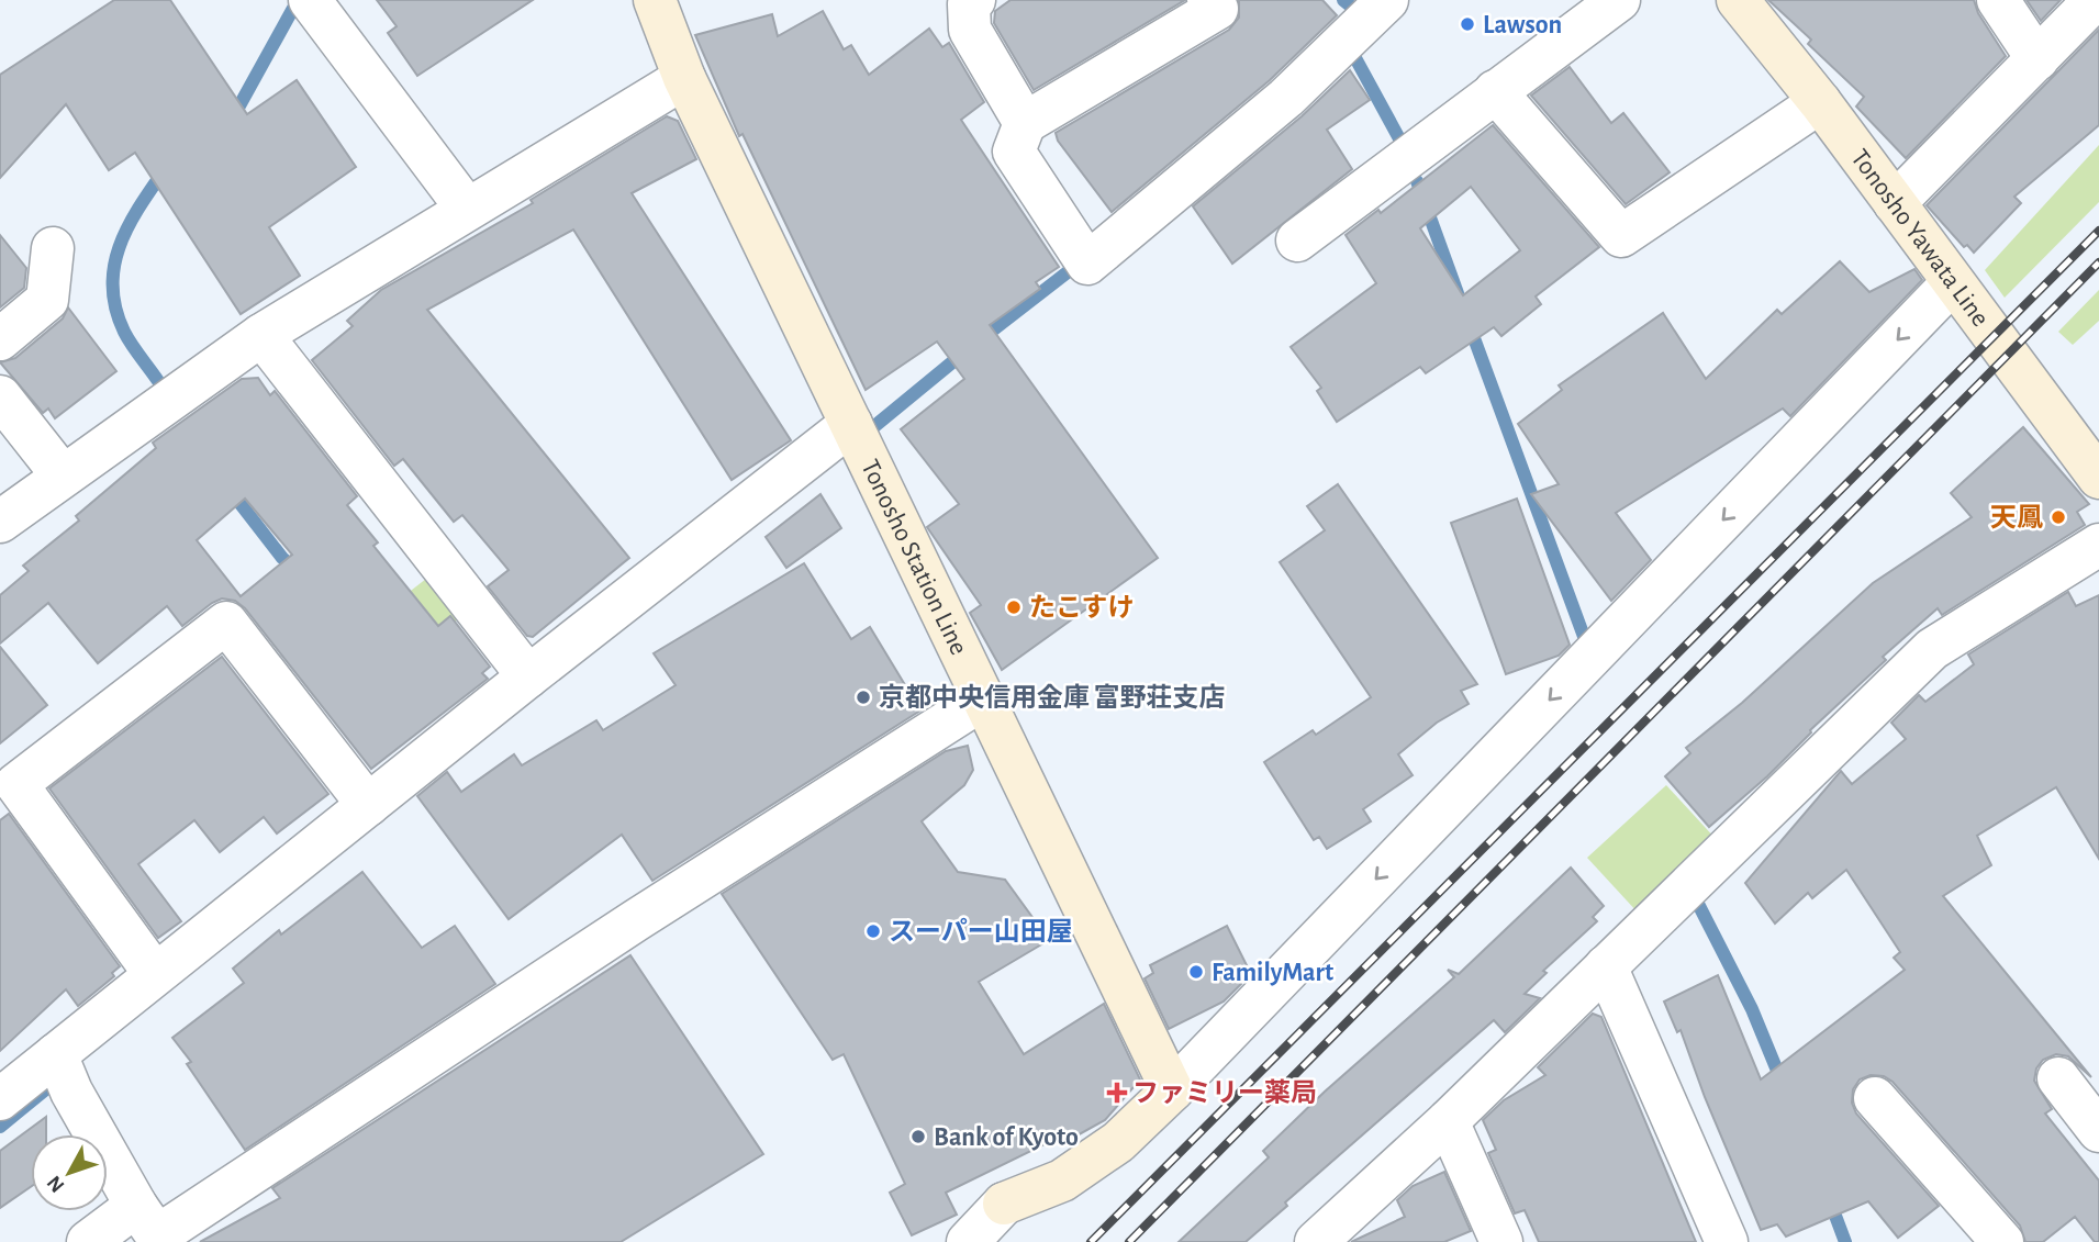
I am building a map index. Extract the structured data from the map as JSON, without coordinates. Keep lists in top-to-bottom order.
{
  "streets": {
    "main road": ["Tonosho Yawata Line", "Tonosho Station Line"]
  },
  "places": {
    "other": [
      "Lawson",
      "天鳳",
      "たこすけ",
      "京都中央信用金庫 富野荘支店",
      "スーパー山田屋",
      "FamilyMart",
      "Bank of Kyoto"
    ],
    "health": ["ファミリー薬局"]
  },
  "north": "bottom left"
}
